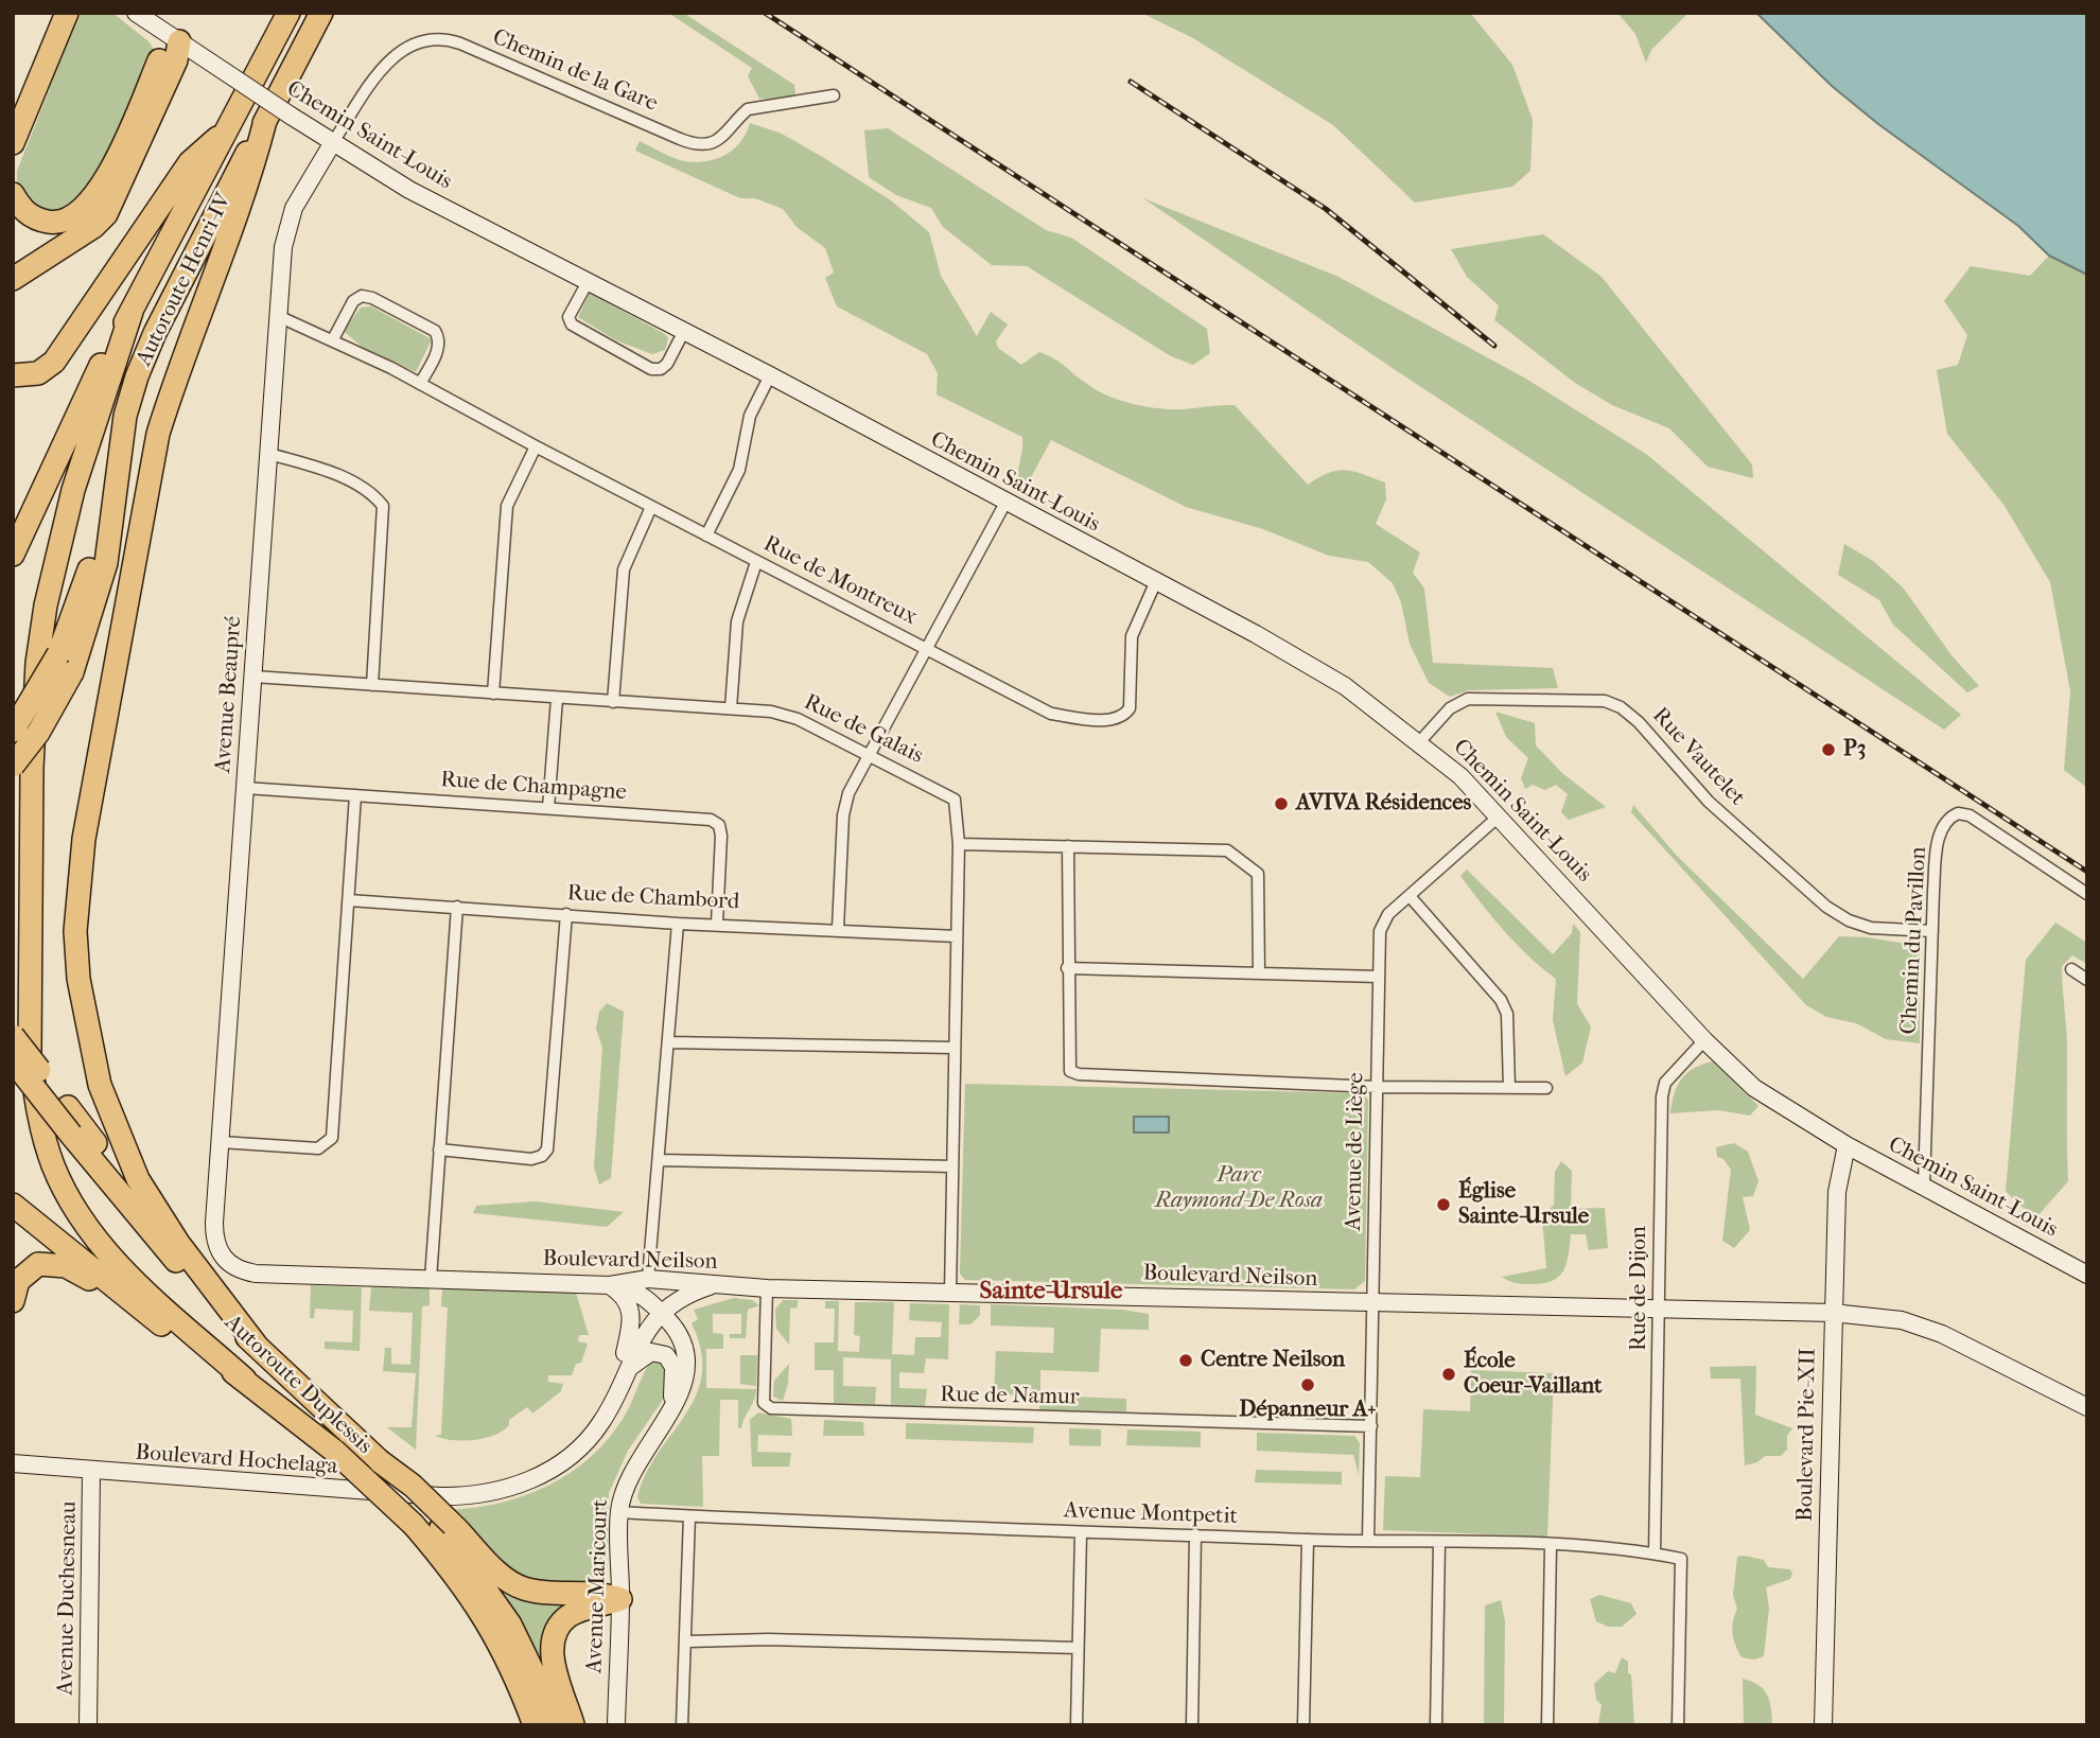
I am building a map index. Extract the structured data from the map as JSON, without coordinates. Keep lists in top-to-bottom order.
{
  "streets": {
    "highway": ["Autoroute Henri-IV", "Autoroute Duplessis"],
    "street": [
      "Chemin de la Gare",
      "Chemin Saint-Louis",
      "Rue de Montreux",
      "Avenue Beaupré",
      "Rue de Galais",
      "Rue Vautelet",
      "Rue de Champagne",
      "Rue de Chambord",
      "Chemin du Pavillon",
      "Avenue de Liège",
      "Boulevard Neilson",
      "Rue de Dijon",
      "Rue de Namur",
      "Boulevard Pie-XII",
      "Boulevard Hochelaga",
      "Avenue Montpetit",
      "Avenue Maricourt",
      "Avenue Duchesneau"
    ]
  },
  "crossings": [
    ["Chemin de la Gare", "Chemin Saint-Louis"],
    ["Chemin de la Gare", "Avenue Beaupré"],
    ["Chemin Saint-Louis", "Rue de Montreux"],
    ["Chemin Saint-Louis", "Avenue Beaupré"],
    ["Chemin Saint-Louis", "Rue Vautelet"],
    ["Chemin Saint-Louis", "Chemin du Pavillon"],
    ["Chemin Saint-Louis", "Avenue de Liège"],
    ["Chemin Saint-Louis", "Rue de Dijon"],
    ["Chemin Saint-Louis", "Boulevard Pie-XII"],
    ["Rue de Montreux", "Avenue Beaupré"],
    ["Avenue Beaupré", "Rue de Galais"],
    ["Avenue Beaupré", "Rue de Champagne"],
    ["Avenue Beaupré", "Boulevard Neilson"],
    ["Rue Vautelet", "Chemin du Pavillon"],
    ["Rue de Champagne", "Rue de Chambord"],
    ["Avenue de Liège", "Boulevard Neilson"],
    ["Avenue de Liège", "Rue de Namur"],
    ["Avenue de Liège", "Avenue Montpetit"],
    ["Boulevard Neilson", "Rue de Dijon"],
    ["Boulevard Neilson", "Rue de Namur"],
    ["Boulevard Neilson", "Boulevard Pie-XII"],
    ["Boulevard Neilson", "Boulevard Hochelaga"],
    ["Boulevard Neilson", "Avenue Maricourt"],
    ["Rue de Dijon", "Avenue Montpetit"],
    ["Boulevard Hochelaga", "Avenue Maricourt"],
    ["Boulevard Hochelaga", "Avenue Duchesneau"],
    ["Avenue Montpetit", "Avenue Maricourt"]
  ],
  "districts": ["Sainte-Ursule"],
  "parks": ["Parc Raymond-De Rosa"],
  "places": [
    "P3",
    "AVIVA Résidences",
    "Église Sainte-Ursule",
    "Centre Neilson",
    "École Coeur-Vaillant",
    "Dépanneur A+"
  ]
}
